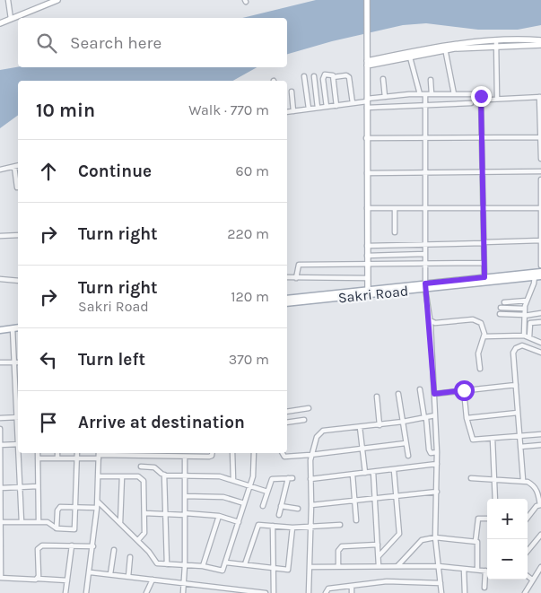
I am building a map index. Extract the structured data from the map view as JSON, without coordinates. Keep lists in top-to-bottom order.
{
  "streets": {
    "main road": ["Sakri Road"]
  },
  "page": {
    "search": "Search here",
    "heading": ["10 min", "Walk · 770 m"],
    "list": [
      ["Continue", "60 m"],
      ["Turn right", "220 m"],
      ["Turn right", "Sakri Road", "120 m"],
      ["Turn left", "370 m"],
      "Arrive at destination"
    ],
    "map_buttons": ["+", "−"]
  }
}
